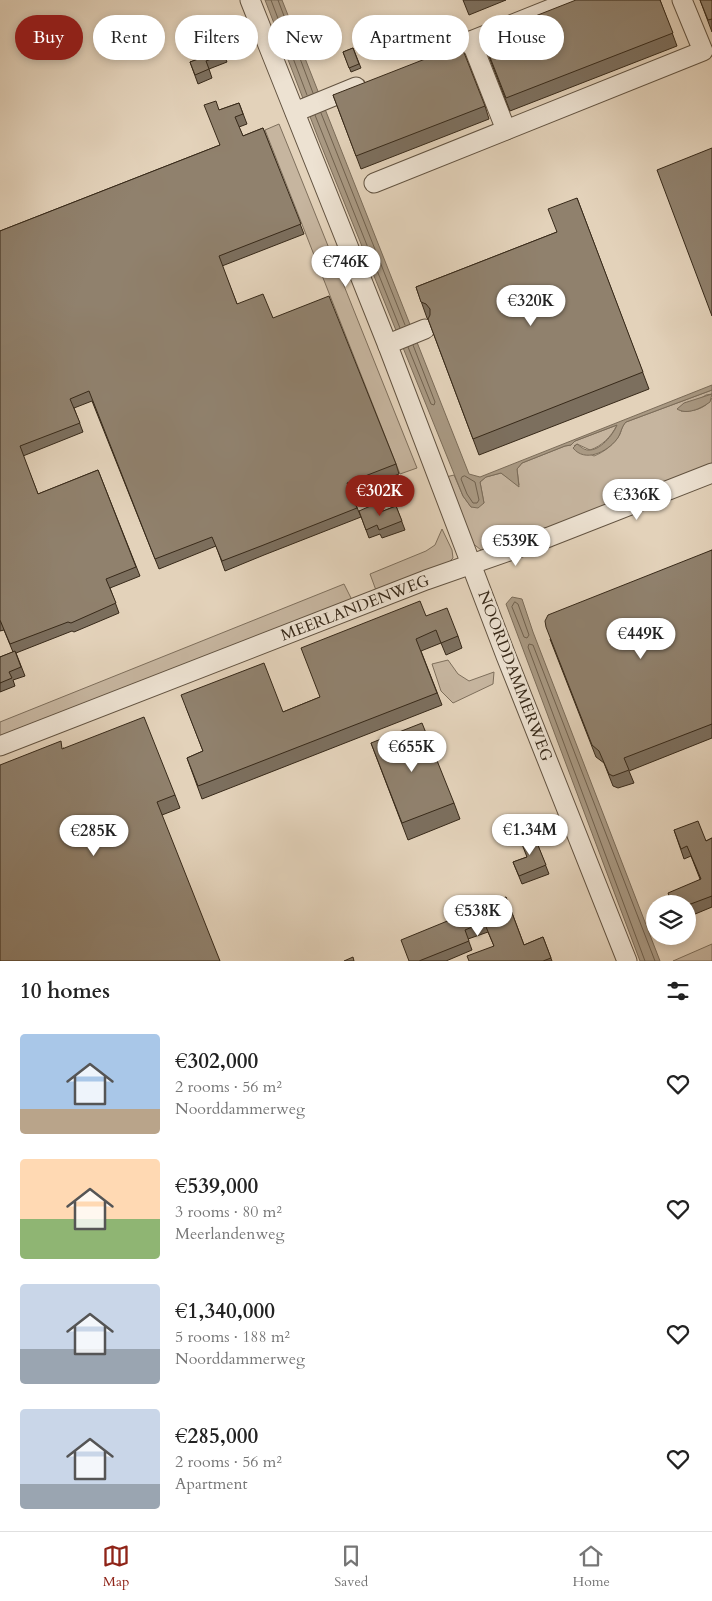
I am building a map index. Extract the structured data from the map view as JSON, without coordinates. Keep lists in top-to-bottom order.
{
  "streets": {
    "street": ["MEERLANDENWEG", "NOORDDAMMERWEG"]
  },
  "crossings": [
    ["MEERLANDENWEG", "NOORDDAMMERWEG"]
  ],
  "page": {
    "chip": [
      "Buy",
      "Rent",
      "Filters",
      "New",
      "Apartment",
      "House"
    ],
    "price": [
      "€746K",
      "€320K",
      "€302K",
      "€336K",
      "€539K",
      "€449K",
      "€655K",
      "€1.34M",
      "€285K",
      "€538K"
    ],
    "heading": "10 homes",
    "list": [
      {
        "name": "€302,000",
        "note": "2 rooms · 56 m² · Noorddammerweg"
      },
      {
        "name": "€539,000",
        "note": "3 rooms · 80 m² · Meerlandenweg"
      },
      {
        "name": "€1,340,000",
        "note": "5 rooms · 188 m² · Noorddammerweg"
      },
      {
        "name": "€285,000",
        "note": "2 rooms · 56 m² · Apartment"
      }
    ],
    "tabs": ["Map", "Saved", "Home"]
  }
}
